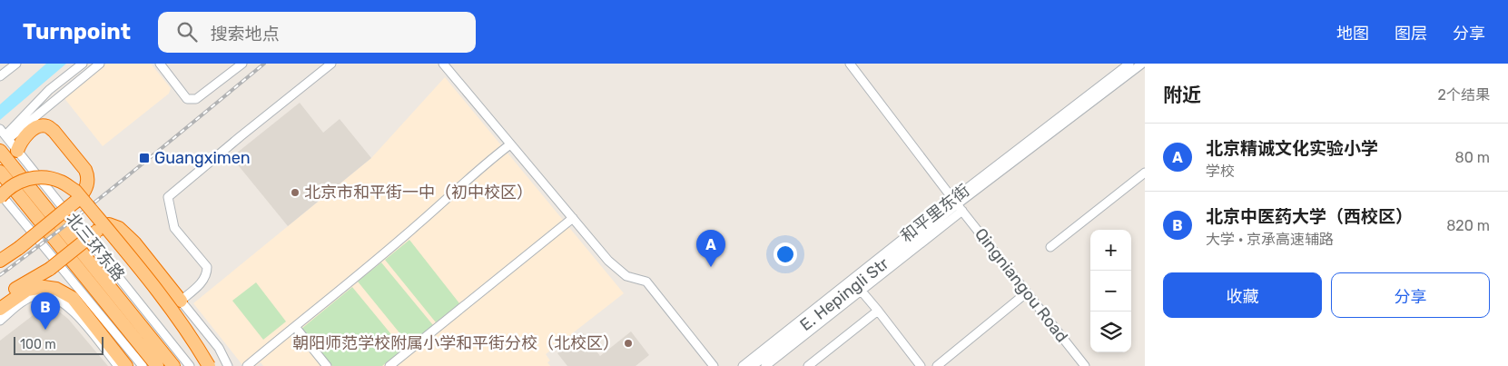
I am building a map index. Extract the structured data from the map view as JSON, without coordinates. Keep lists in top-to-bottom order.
{
  "streets": {
    "highway": ["北三环东路"],
    "street": ["和平里东街", "Qingniangou Road", "E. Hepingli Str"]
  },
  "crossings": [
    ["和平里东街", "Qingniangou Road"]
  ],
  "places": {
    "transit": ["Guangximen"],
    "other": ["北京市和平街一中（初中校区）", "朝阳师范学校附属小学和平街分校（北校区）"]
  },
  "scale_bar": "100 m",
  "page": {
    "header": "Turnpoint",
    "search": "搜索地点",
    "nav": ["地图", "图层", "分享"],
    "heading": ["附近", "2个结果"],
    "list": [
      {
        "mark": "A",
        "name": "北京精诚文化实验小学",
        "note": "学校",
        "value": "80 m"
      },
      {
        "mark": "B",
        "name": "北京中医药大学（西校区）",
        "note": "大学 · 京承高速辅路",
        "value": "820 m"
      }
    ],
    "map_buttons": ["+", "−"],
    "pins": ["A", "B"],
    "buttons": ["收藏", "分享"],
    "scale": "100 m"
  }
}
